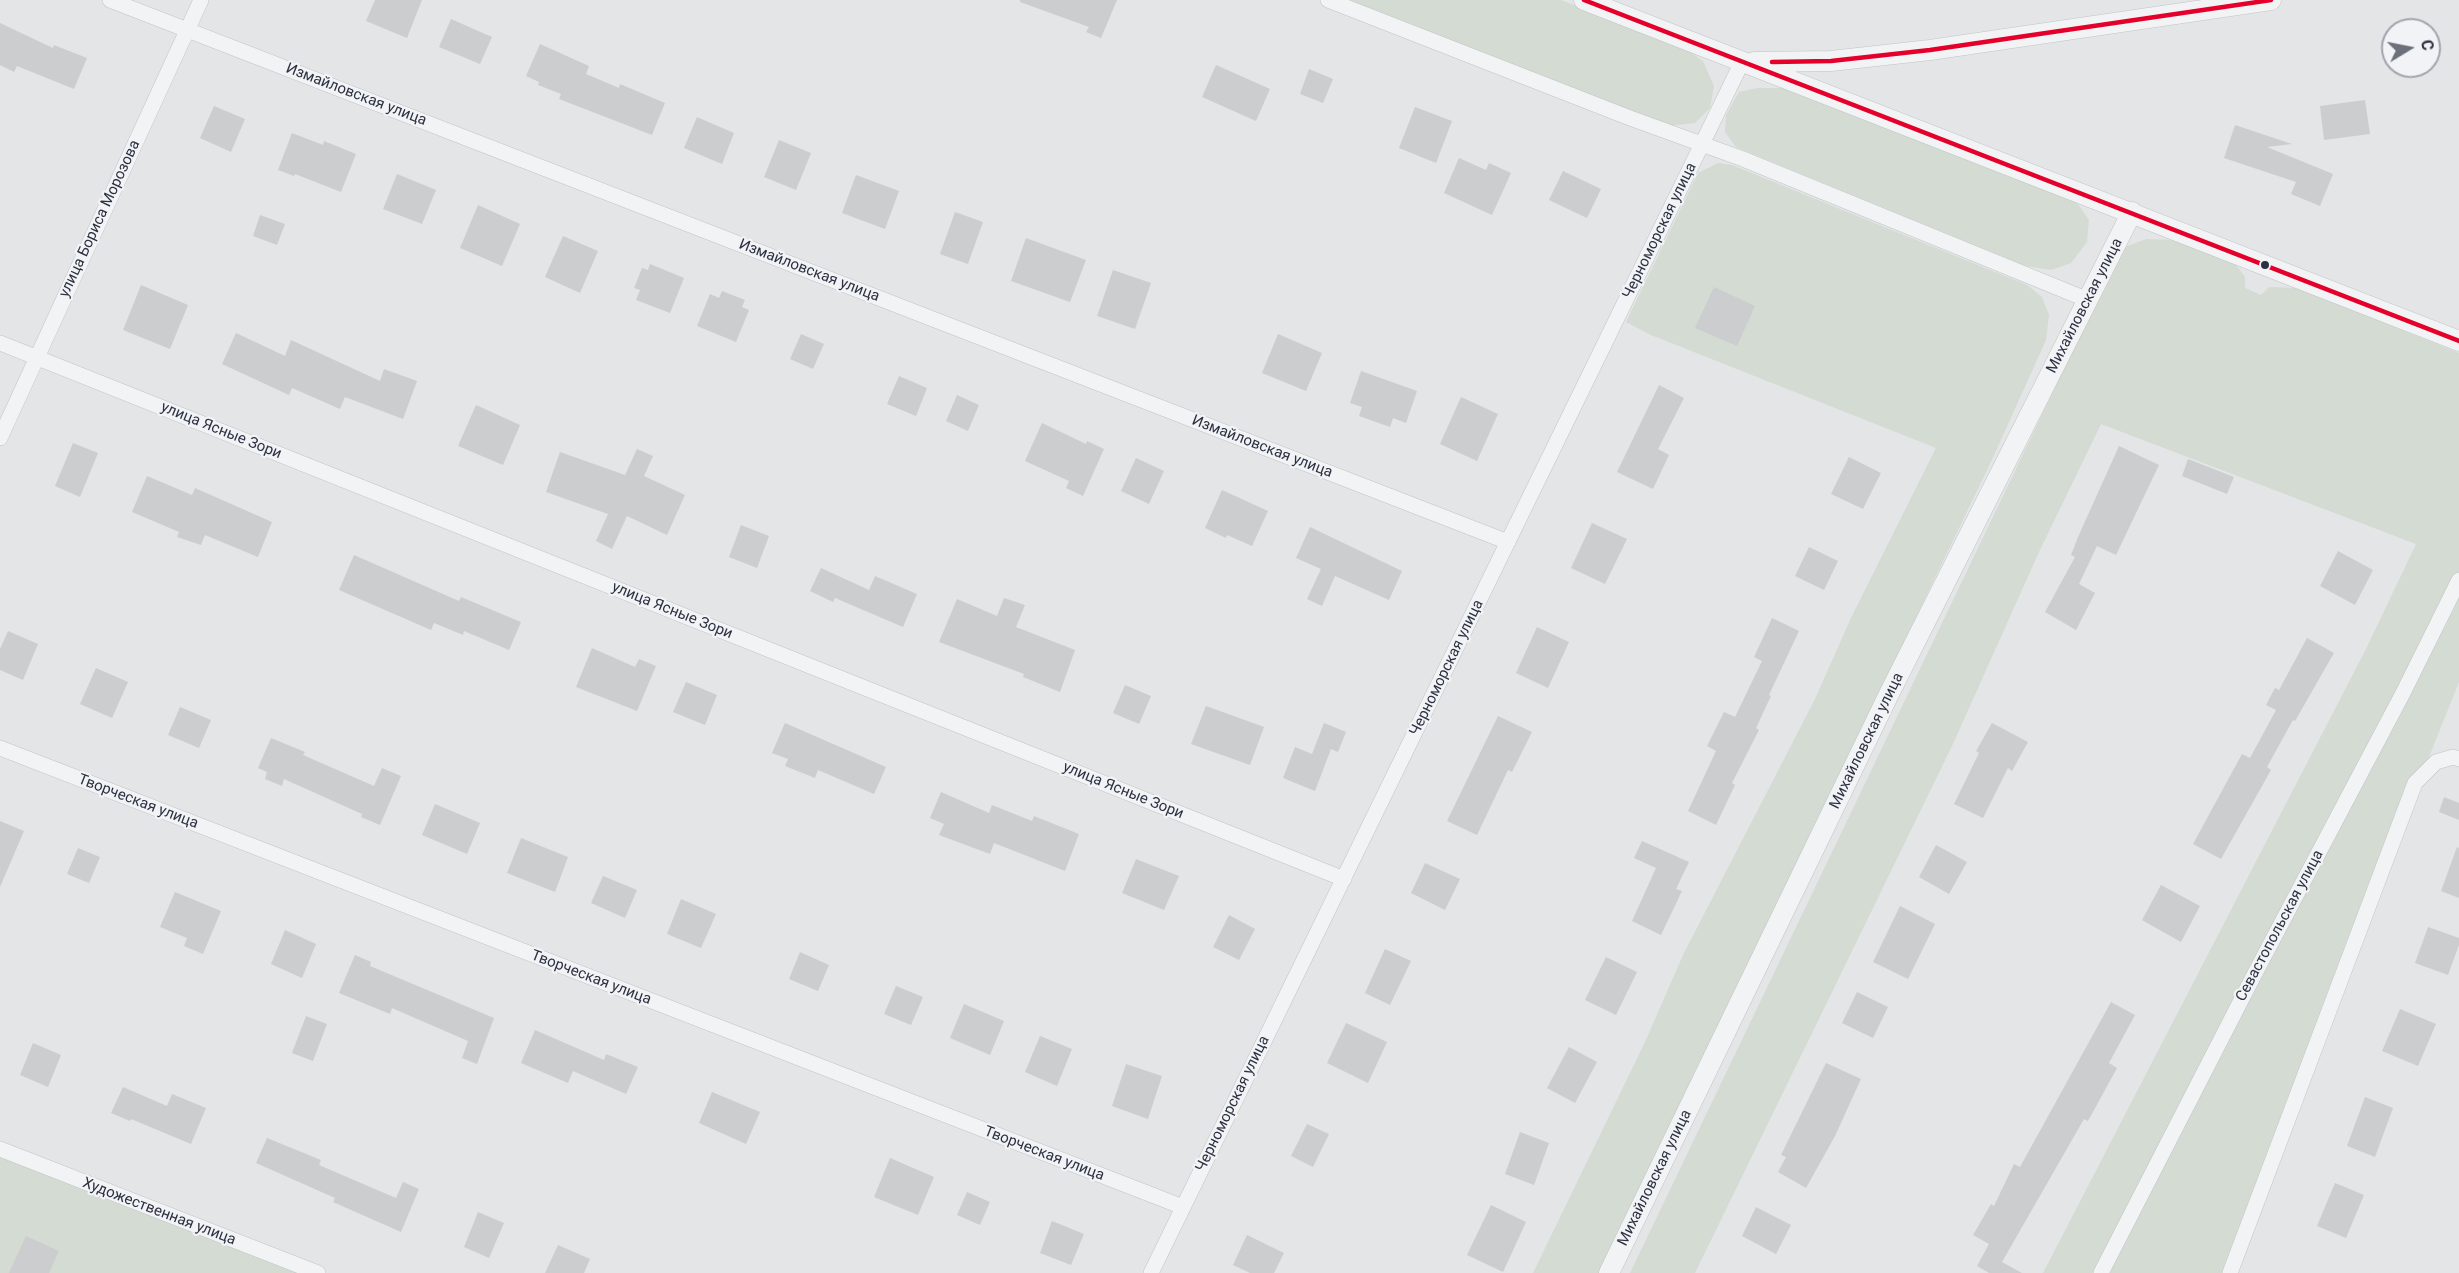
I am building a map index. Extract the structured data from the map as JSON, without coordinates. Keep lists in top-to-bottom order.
{
  "streets": {
    "street": [
      "Измайловская улица",
      "улица Бориса Морозова",
      "Черноморская улица",
      "Михайловская улица",
      "улица Ясные Зори",
      "Творческая улица",
      "Севастопольская улица",
      "Художественная улица"
    ]
  },
  "crossings": [
    ["Измайловская улица", "улица Бориса Морозова"],
    ["Измайловская улица", "Черноморская улица"],
    ["улица Бориса Морозова", "улица Ясные Зори"],
    ["Черноморская улица", "улица Ясные Зори"],
    ["Черноморская улица", "Творческая улица"]
  ],
  "north": "right"
}
